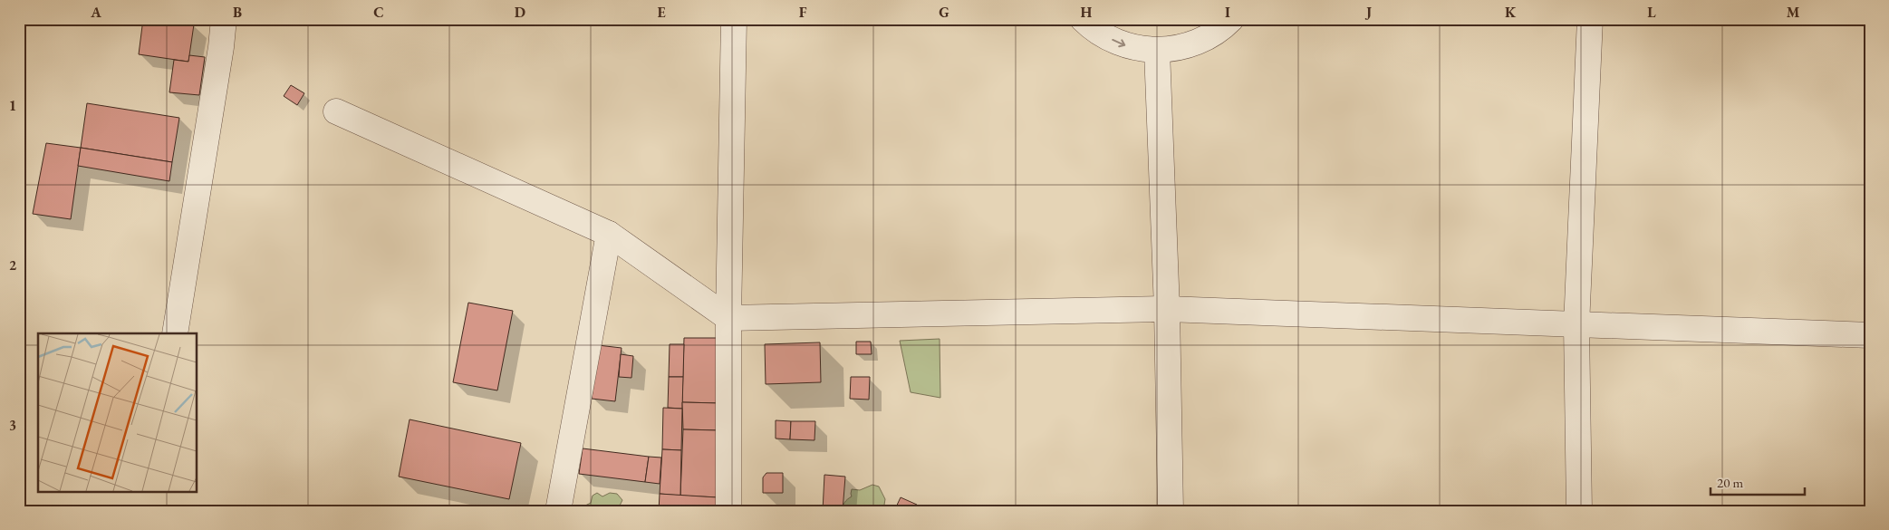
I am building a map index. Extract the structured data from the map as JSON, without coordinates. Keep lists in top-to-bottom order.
{
  "scale_bar": "20 m",
  "grid": {
    "columns": [
      "A",
      "B",
      "C",
      "D",
      "E",
      "F",
      "G",
      "H",
      "I",
      "J",
      "K",
      "L",
      "M"
    ],
    "rows": ["1", "2", "3"]
  }
}
